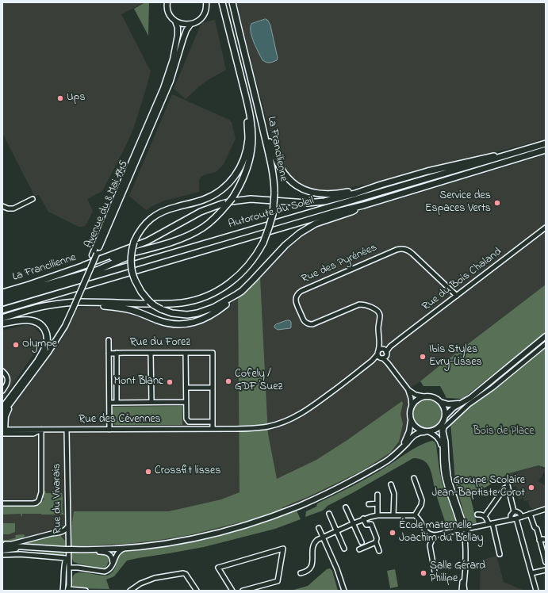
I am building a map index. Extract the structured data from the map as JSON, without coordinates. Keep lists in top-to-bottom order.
{
  "streets": {
    "highway": ["La Francilienne", "Autoroute du Soleil"],
    "main road": ["Avenue du 8 Mai 1945"],
    "street": [
      "Rue des Pyrénées",
      "Rue du Bois Chaland",
      "Rue du Forez",
      "Rue des Cévennes",
      "Rue du Vivarais"
    ]
  },
  "crossings": [
    ["Rue des Pyrénées", "Rue du Bois Chaland"],
    ["Rue des Pyrénées", "Rue des Cévennes"],
    ["Rue du Bois Chaland", "Rue des Cévennes"],
    ["Rue des Cévennes", "Rue du Vivarais"]
  ],
  "parks": ["Bois de Place"],
  "places": [
    "Ups",
    "Service des Espaces Verts",
    "Olympe",
    "Ibis Styles Evry-Lisses",
    "Cofely / GDF Suez",
    "Mont Blanc",
    "Crossfit lisses",
    "Groupe Scolaire Jean-Baptiste Corot",
    "École maternelle Joachim du Bellay",
    "Salle Gérard Philipe"
  ]
}
